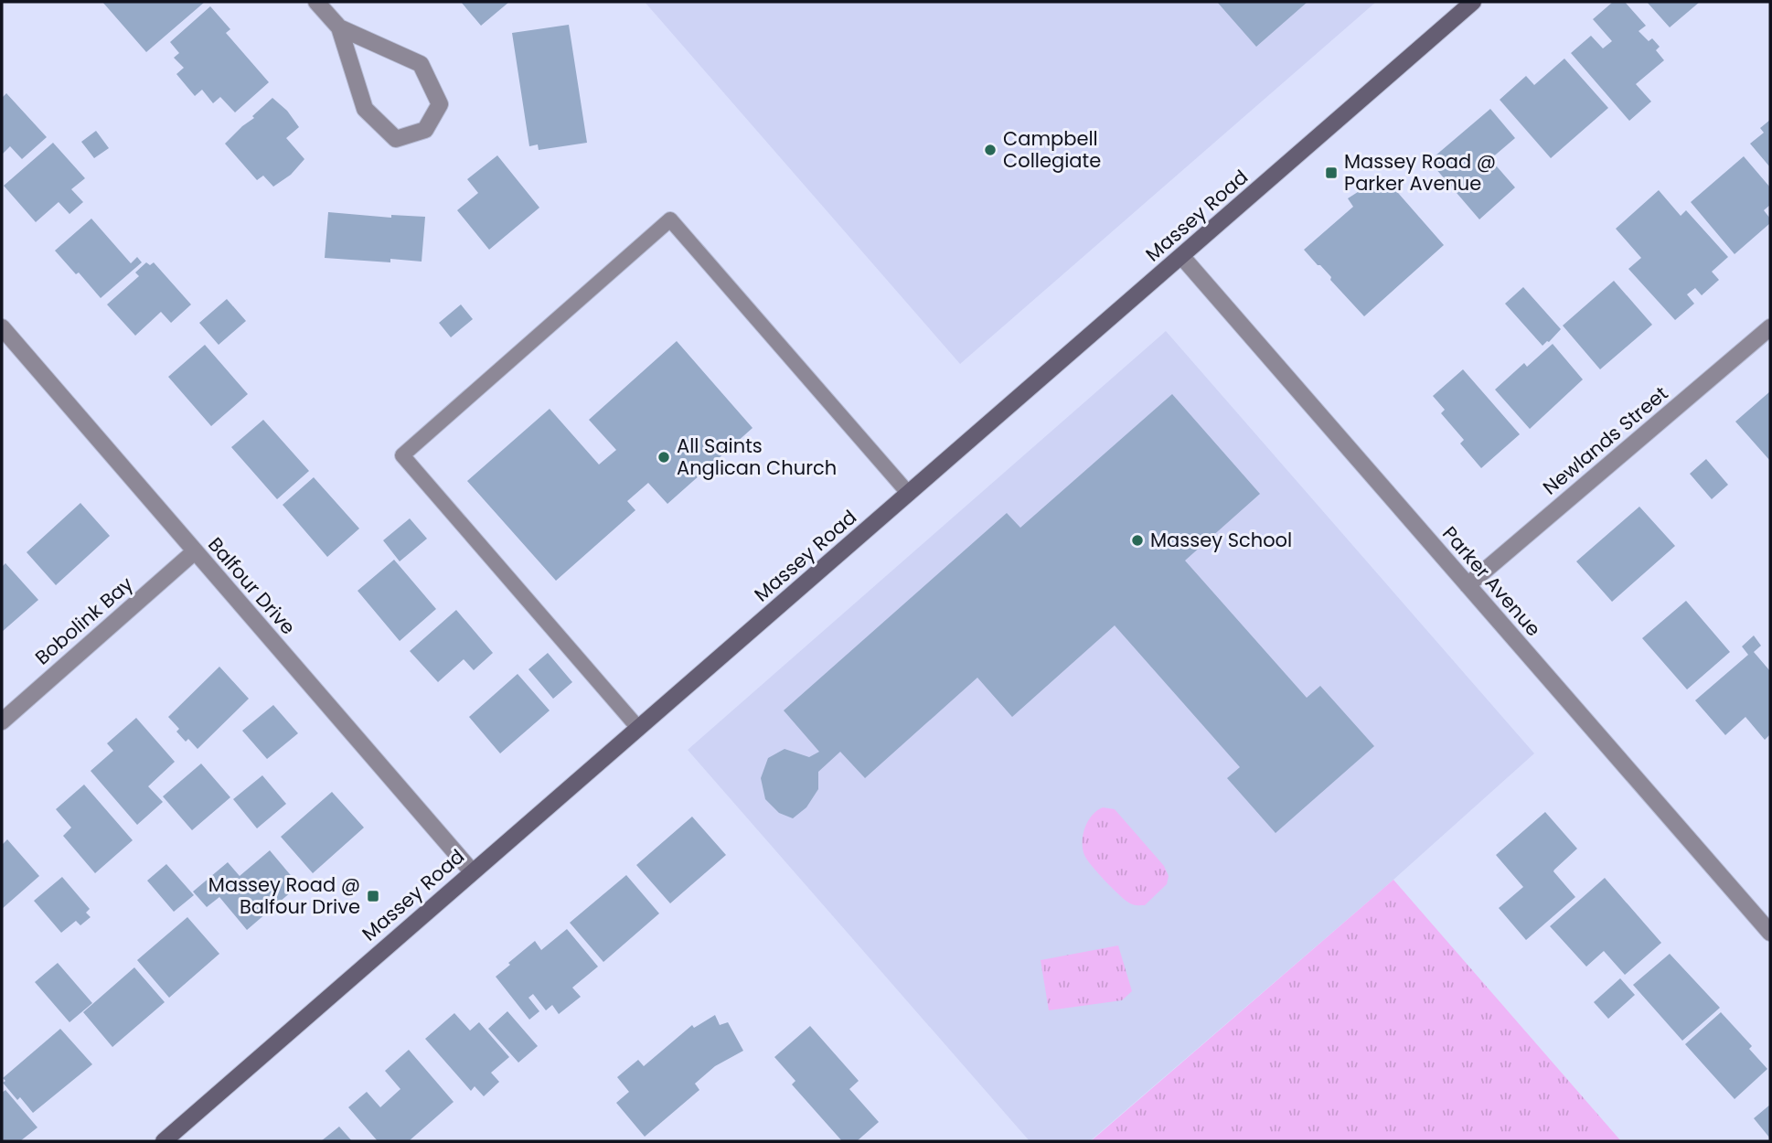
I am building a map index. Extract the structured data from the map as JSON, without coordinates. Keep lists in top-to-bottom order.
{
  "streets": {
    "street": [
      "Massey Road",
      "Newlands Street",
      "Parker Avenue",
      "Balfour Drive",
      "Bobolink Bay"
    ]
  },
  "crossings": [
    ["Massey Road", "Parker Avenue"],
    ["Massey Road", "Balfour Drive"],
    ["Newlands Street", "Parker Avenue"],
    ["Balfour Drive", "Bobolink Bay"]
  ],
  "places": {
    "other": ["Campbell Collegiate", "All Saints Anglican Church", "Massey School"],
    "transit": ["Massey Road @ Parker Avenue", "Massey Road @ Balfour Drive"]
  }
}
